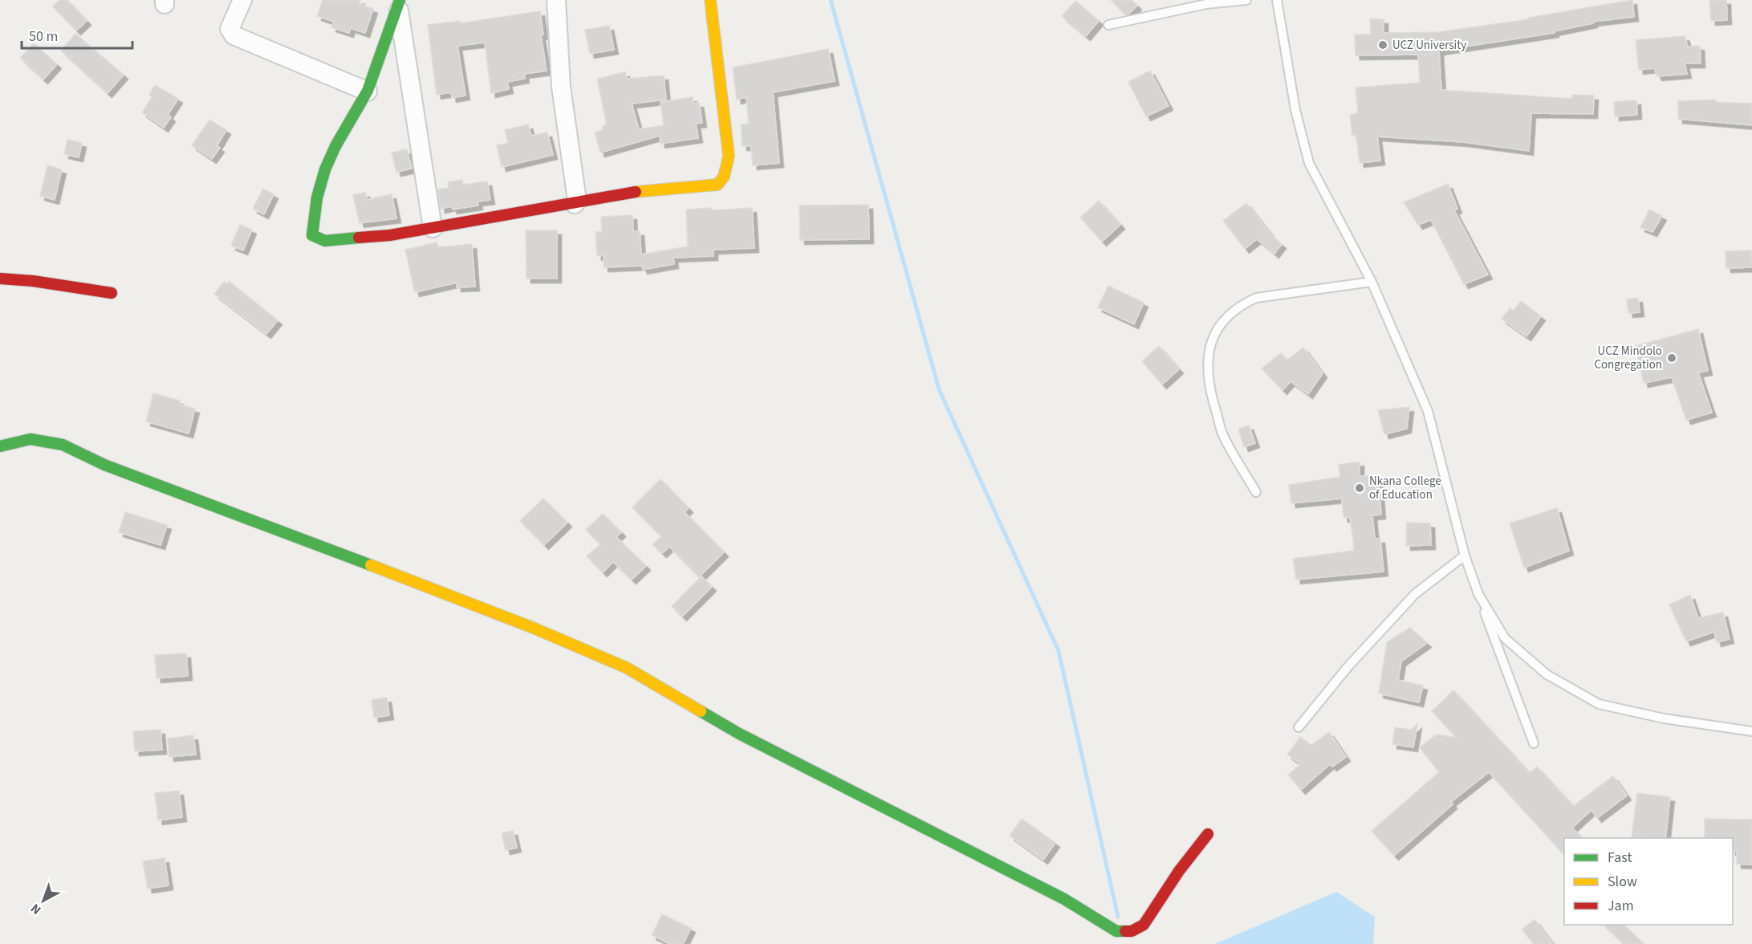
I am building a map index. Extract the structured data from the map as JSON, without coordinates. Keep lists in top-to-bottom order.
{
  "places": ["UCZ University", "UCZ Mindolo Congregation", "Nkana College of Education"],
  "legend": ["Fast", "Slow", "Jam"],
  "scale_bar": "50 m",
  "north": "bottom left"
}
